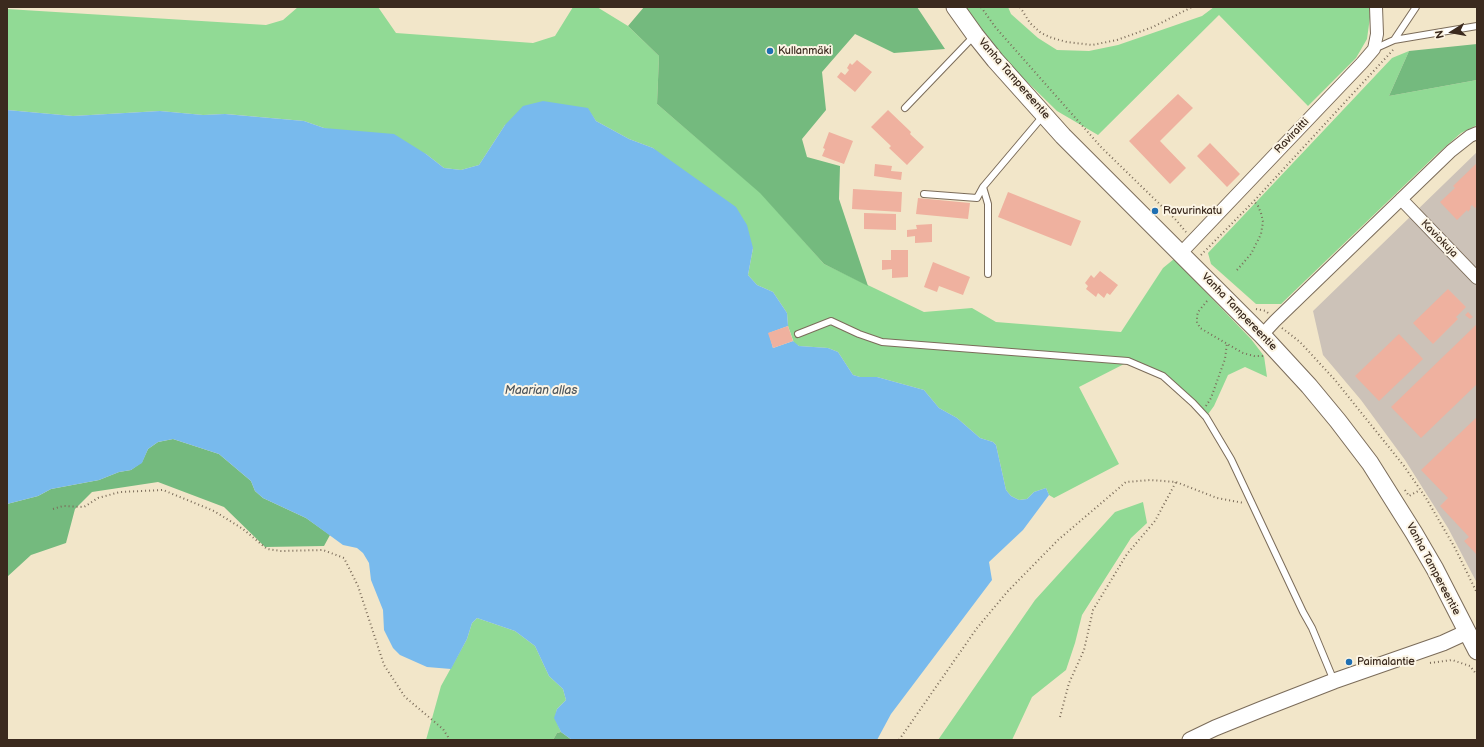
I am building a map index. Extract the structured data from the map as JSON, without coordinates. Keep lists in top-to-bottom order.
{
  "streets": {
    "main road": ["Vanha Tampereentie"],
    "street": ["Raviraitti", "Kaviokuja"]
  },
  "crossings": [
    ["Vanha Tampereentie", "Raviraitti"]
  ],
  "water": ["Maarian allas"],
  "places": ["Kullanmäki", "Ravurinkatu", "Paimalantie"],
  "north": "left"
}
